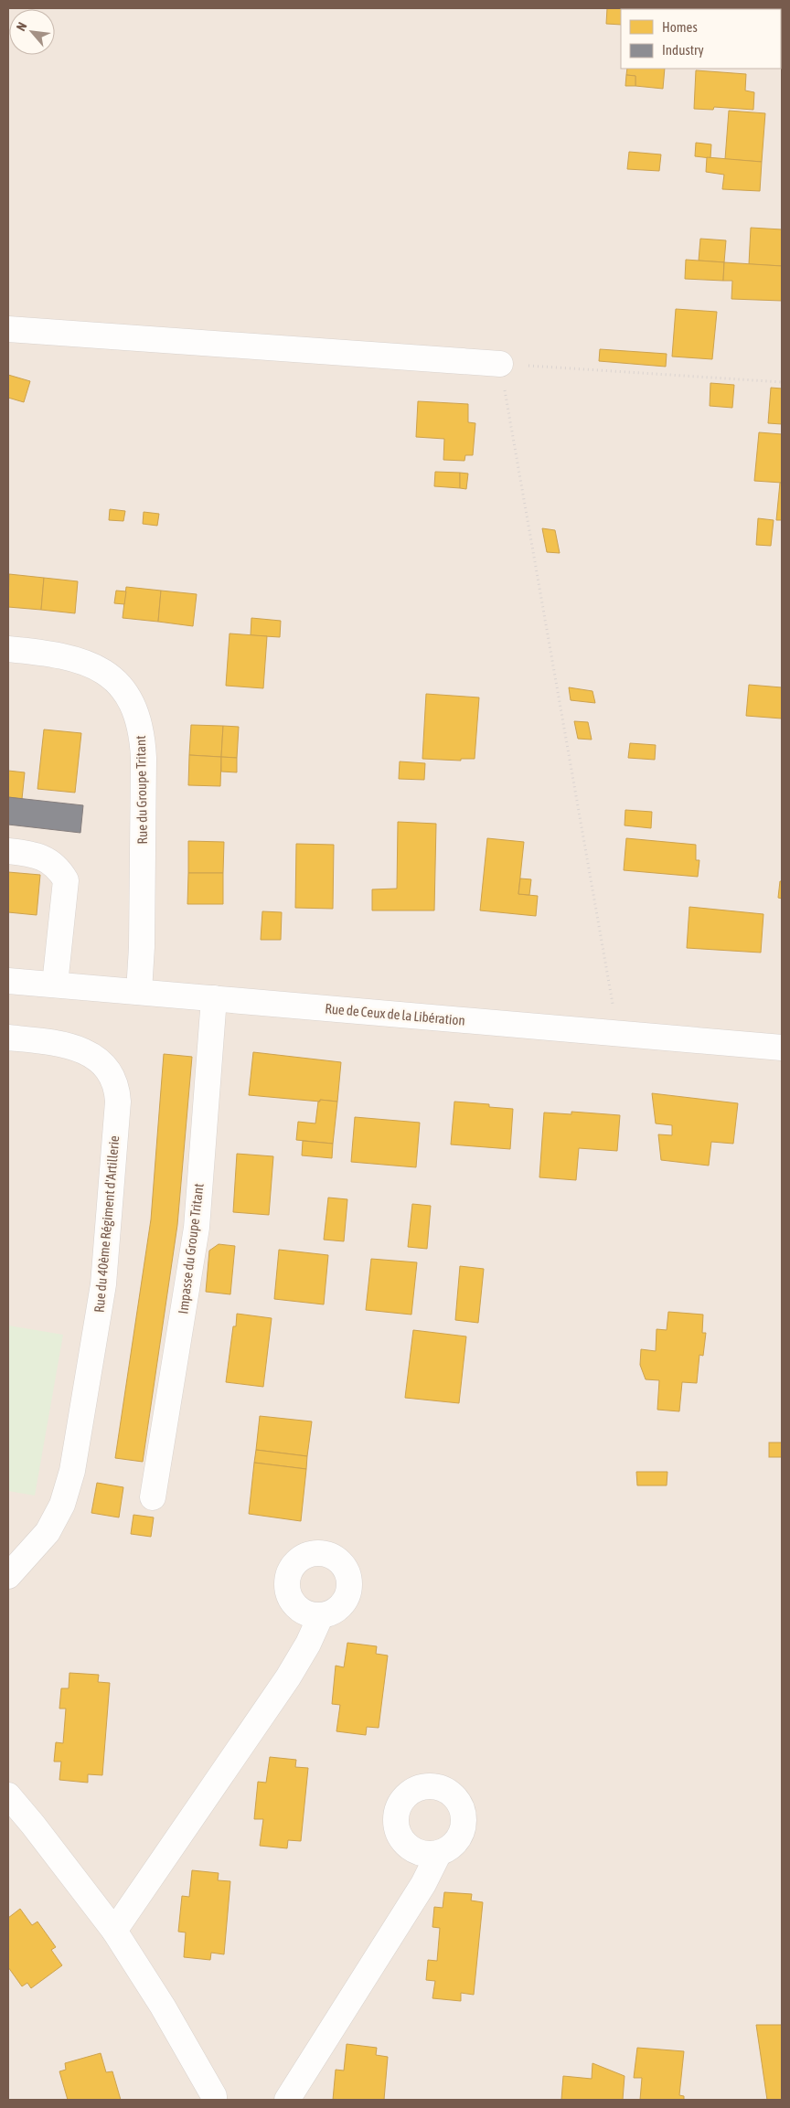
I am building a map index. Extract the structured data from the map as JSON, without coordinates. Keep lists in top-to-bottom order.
{
  "streets": {
    "street": [
      "Rue du Groupe Tritant",
      "Rue de Ceux de la Libération",
      "Rue du 40ème Régiment d'Artillerie",
      "Impasse du Groupe Tritant"
    ]
  },
  "crossings": [
    ["Rue du Groupe Tritant", "Rue de Ceux de la Libération"],
    ["Rue de Ceux de la Libération", "Impasse du Groupe Tritant"]
  ],
  "legend": ["Homes", "Industry"],
  "north": "top left"
}
